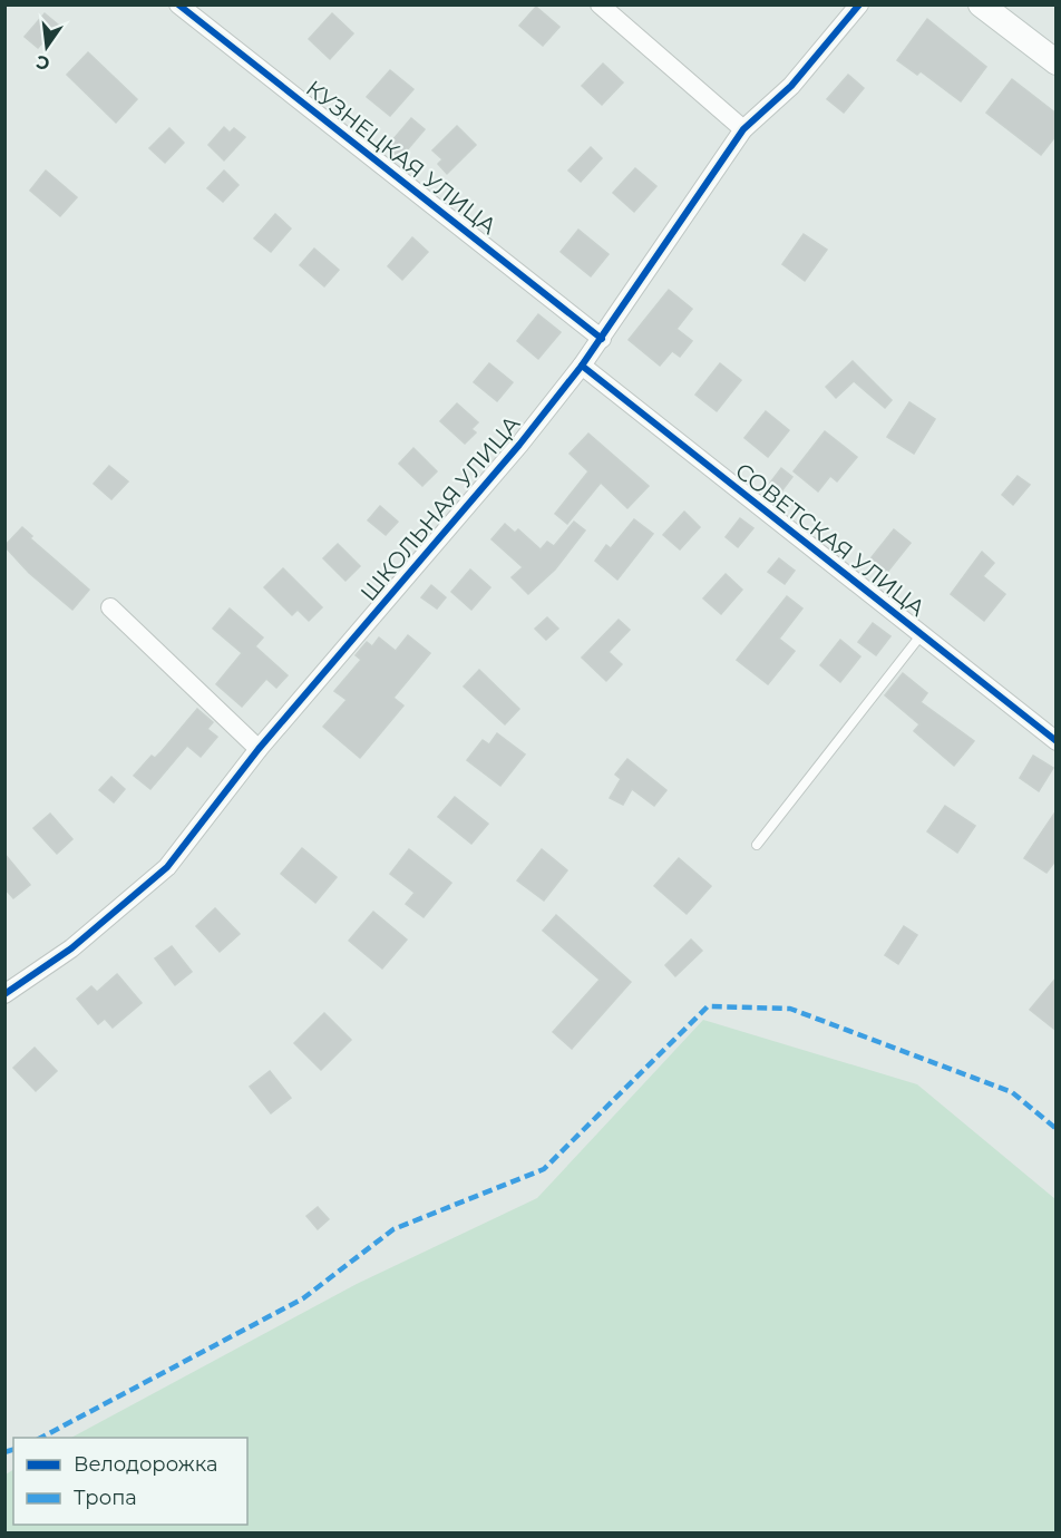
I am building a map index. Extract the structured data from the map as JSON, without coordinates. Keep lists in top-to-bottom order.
{
  "streets": {
    "street": ["КУЗНЕЦКАЯ УЛИЦА", "ШКОЛЬНАЯ УЛИЦА", "СОВЕТСКАЯ УЛИЦА"]
  },
  "crossings": [
    ["КУЗНЕЦКАЯ УЛИЦА", "ШКОЛЬНАЯ УЛИЦА"],
    ["ШКОЛЬНАЯ УЛИЦА", "СОВЕТСКАЯ УЛИЦА"]
  ],
  "legend": ["Велодорожка", "Тропа"],
  "north": "bottom"
}
